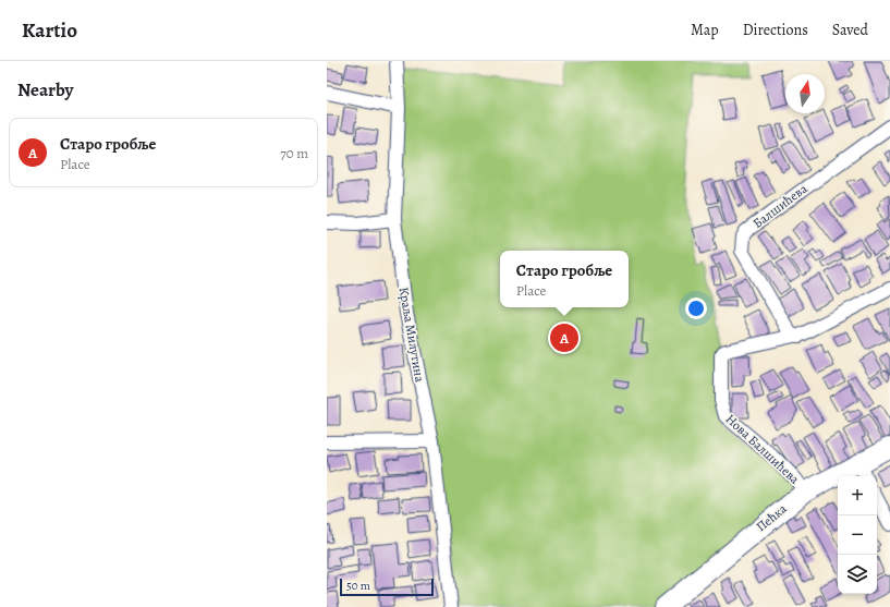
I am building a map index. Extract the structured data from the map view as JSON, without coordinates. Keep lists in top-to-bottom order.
{
  "streets": {
    "street": [
      "Балшићева",
      "Краља Милутина",
      "Нова Балшићева",
      "Пећка"
    ]
  },
  "crossings": [
    ["Балшићева", "Нова Балшићева"],
    ["Нова Балшићева", "Пећка"]
  ],
  "scale_bar": "50 m",
  "north": "top",
  "page": {
    "header": "Kartio",
    "nav": ["Map", "Directions", "Saved"],
    "heading": "Nearby",
    "list": [
      {
        "mark": "A",
        "name": "Старо гробље",
        "note": "Place",
        "value": "70 m"
      }
    ],
    "popup": ["Старо гробље", "Place"],
    "pins": "A",
    "map_buttons": ["+", "−"],
    "scale": "50 m"
  }
}
